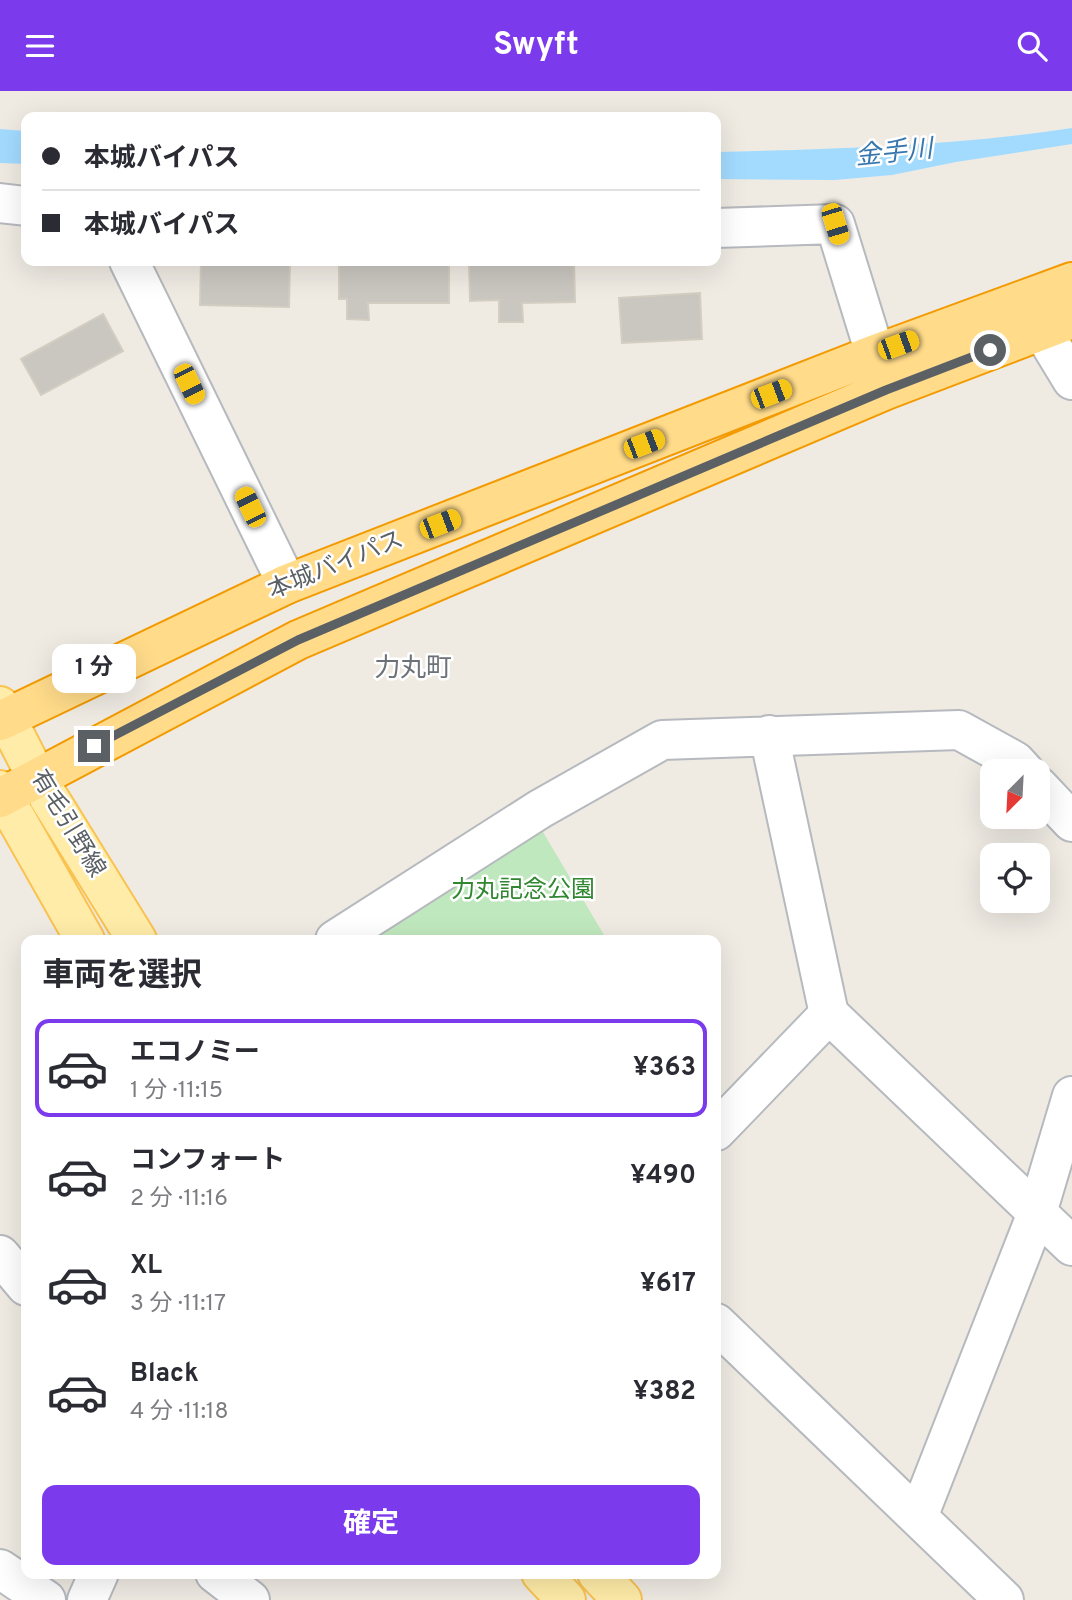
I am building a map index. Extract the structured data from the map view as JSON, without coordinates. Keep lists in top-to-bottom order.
{
  "streets": {
    "highway": ["本城バイパス"],
    "main road": ["有毛引野線"]
  },
  "crossings": [
    ["本城バイパス", "有毛引野線"]
  ],
  "districts": ["力丸町"],
  "water": ["金手川"],
  "parks": ["力丸記念公園"],
  "north": "bottom left",
  "page": {
    "header": "Swyft",
    "banner": ["本城バイパス", "本城バイパス"],
    "bubble": "1 分",
    "heading": "車両を選択",
    "list": [
      {
        "name": "エコノミー",
        "note": "1 分 · 11:15",
        "value": "¥363"
      },
      {
        "name": "コンフォート",
        "note": "2 分 · 11:16",
        "value": "¥490"
      },
      {
        "name": "XL",
        "note": "3 分 · 11:17",
        "value": "¥617"
      },
      {
        "name": "Black",
        "note": "4 分 · 11:18",
        "value": "¥382"
      }
    ],
    "buttons": "確定"
  }
}
